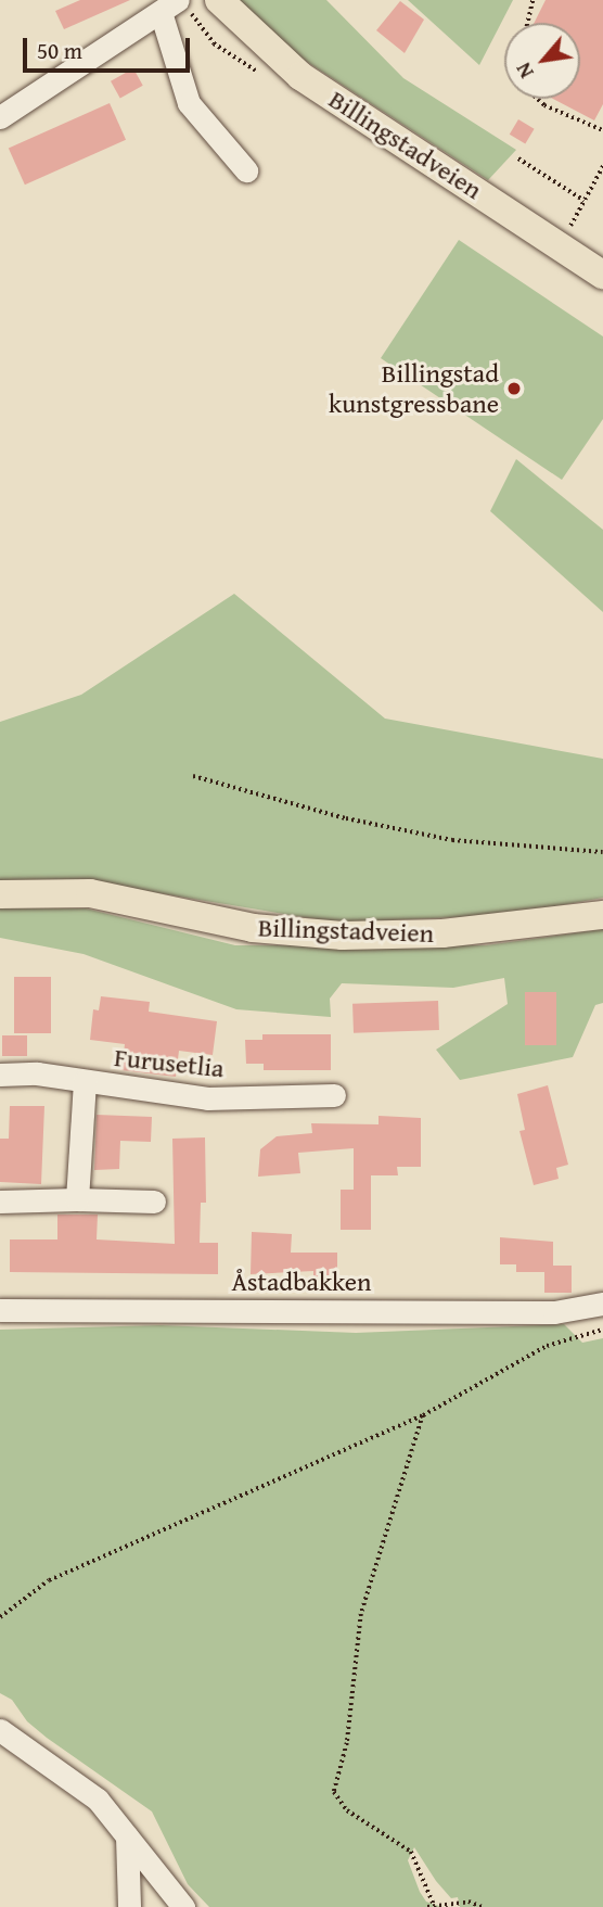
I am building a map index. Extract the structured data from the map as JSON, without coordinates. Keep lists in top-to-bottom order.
{
  "streets": {
    "main road": ["Billingstadveien"],
    "street": ["Furusetlia", "Åstadbakken"]
  },
  "places": ["Billingstad kunstgressbane"],
  "scale_bar": "50 m",
  "north": "bottom left"
}
